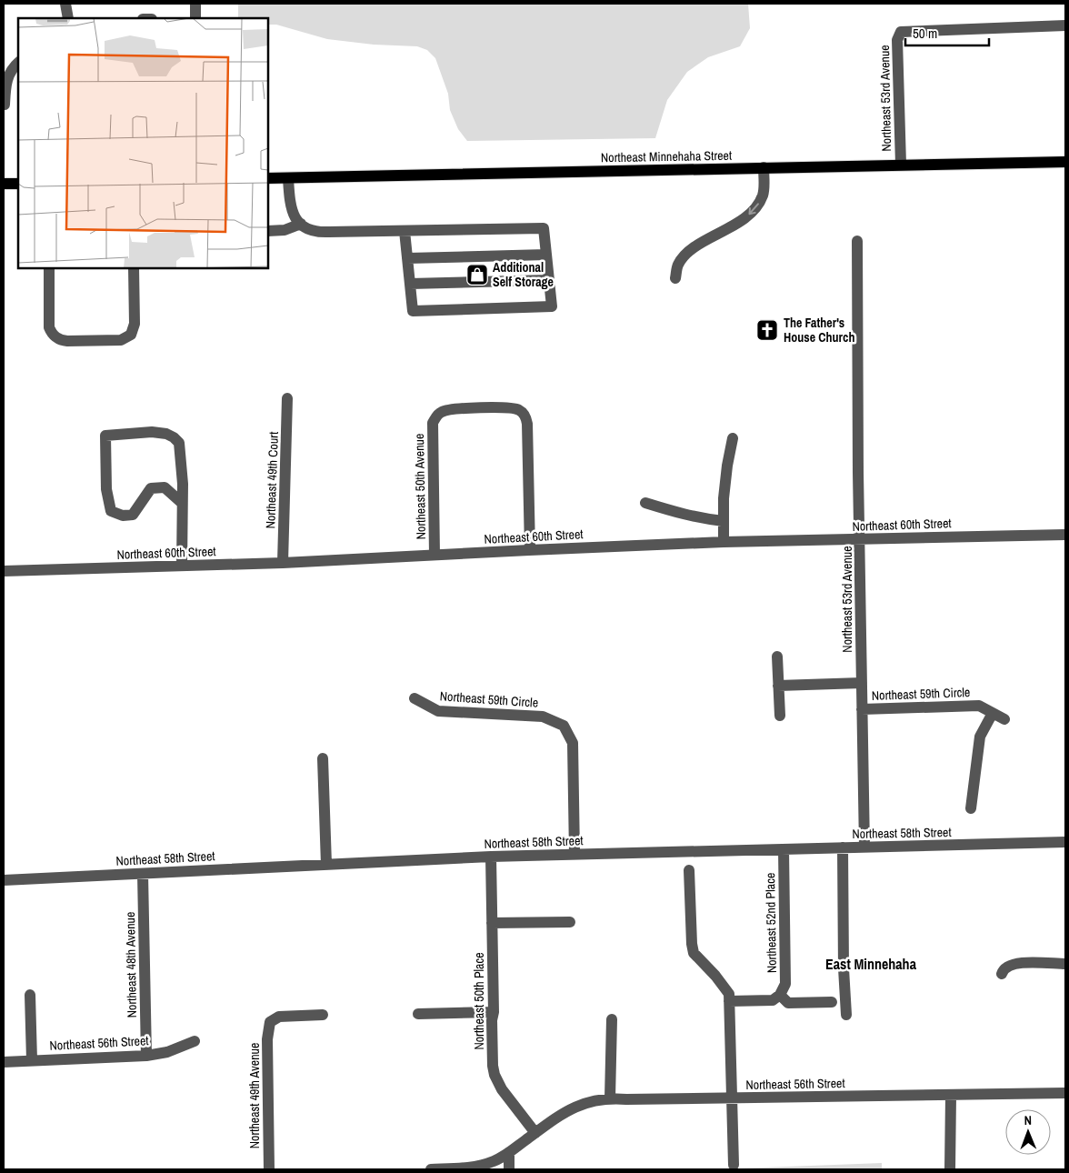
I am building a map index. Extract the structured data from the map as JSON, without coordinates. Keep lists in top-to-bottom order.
{
  "streets": {
    "main road": ["Northeast Minnehaha Street"],
    "street": [
      "Northeast 53rd Avenue",
      "Northeast 49th Court",
      "Northeast 50th Avenue",
      "Northeast 60th Street",
      "Northeast 59th Circle",
      "Northeast 58th Street",
      "Northeast 52nd Place",
      "Northeast 48th Avenue",
      "Northeast 50th Place",
      "Northeast 56th Street",
      "Northeast 49th Avenue"
    ]
  },
  "crossings": [
    ["Northeast 53rd Avenue", "Northeast Minnehaha Street"],
    ["Northeast 53rd Avenue", "Northeast 60th Street"],
    ["Northeast 53rd Avenue", "Northeast 59th Circle"],
    ["Northeast 53rd Avenue", "Northeast 58th Street"],
    ["Northeast 49th Court", "Northeast 60th Street"],
    ["Northeast 50th Avenue", "Northeast 60th Street"],
    ["Northeast 59th Circle", "Northeast 58th Street"],
    ["Northeast 58th Street", "Northeast 52nd Place"],
    ["Northeast 58th Street", "Northeast 48th Avenue"],
    ["Northeast 58th Street", "Northeast 50th Place"],
    ["Northeast 48th Avenue", "Northeast 56th Street"],
    ["Northeast 50th Place", "Northeast 56th Street"]
  ],
  "districts": ["East Minnehaha"],
  "places": {
    "shop": ["Additional Self Storage"],
    "church": ["The Father's House Church"]
  },
  "scale_bar": "50 m",
  "north": "top"
}
